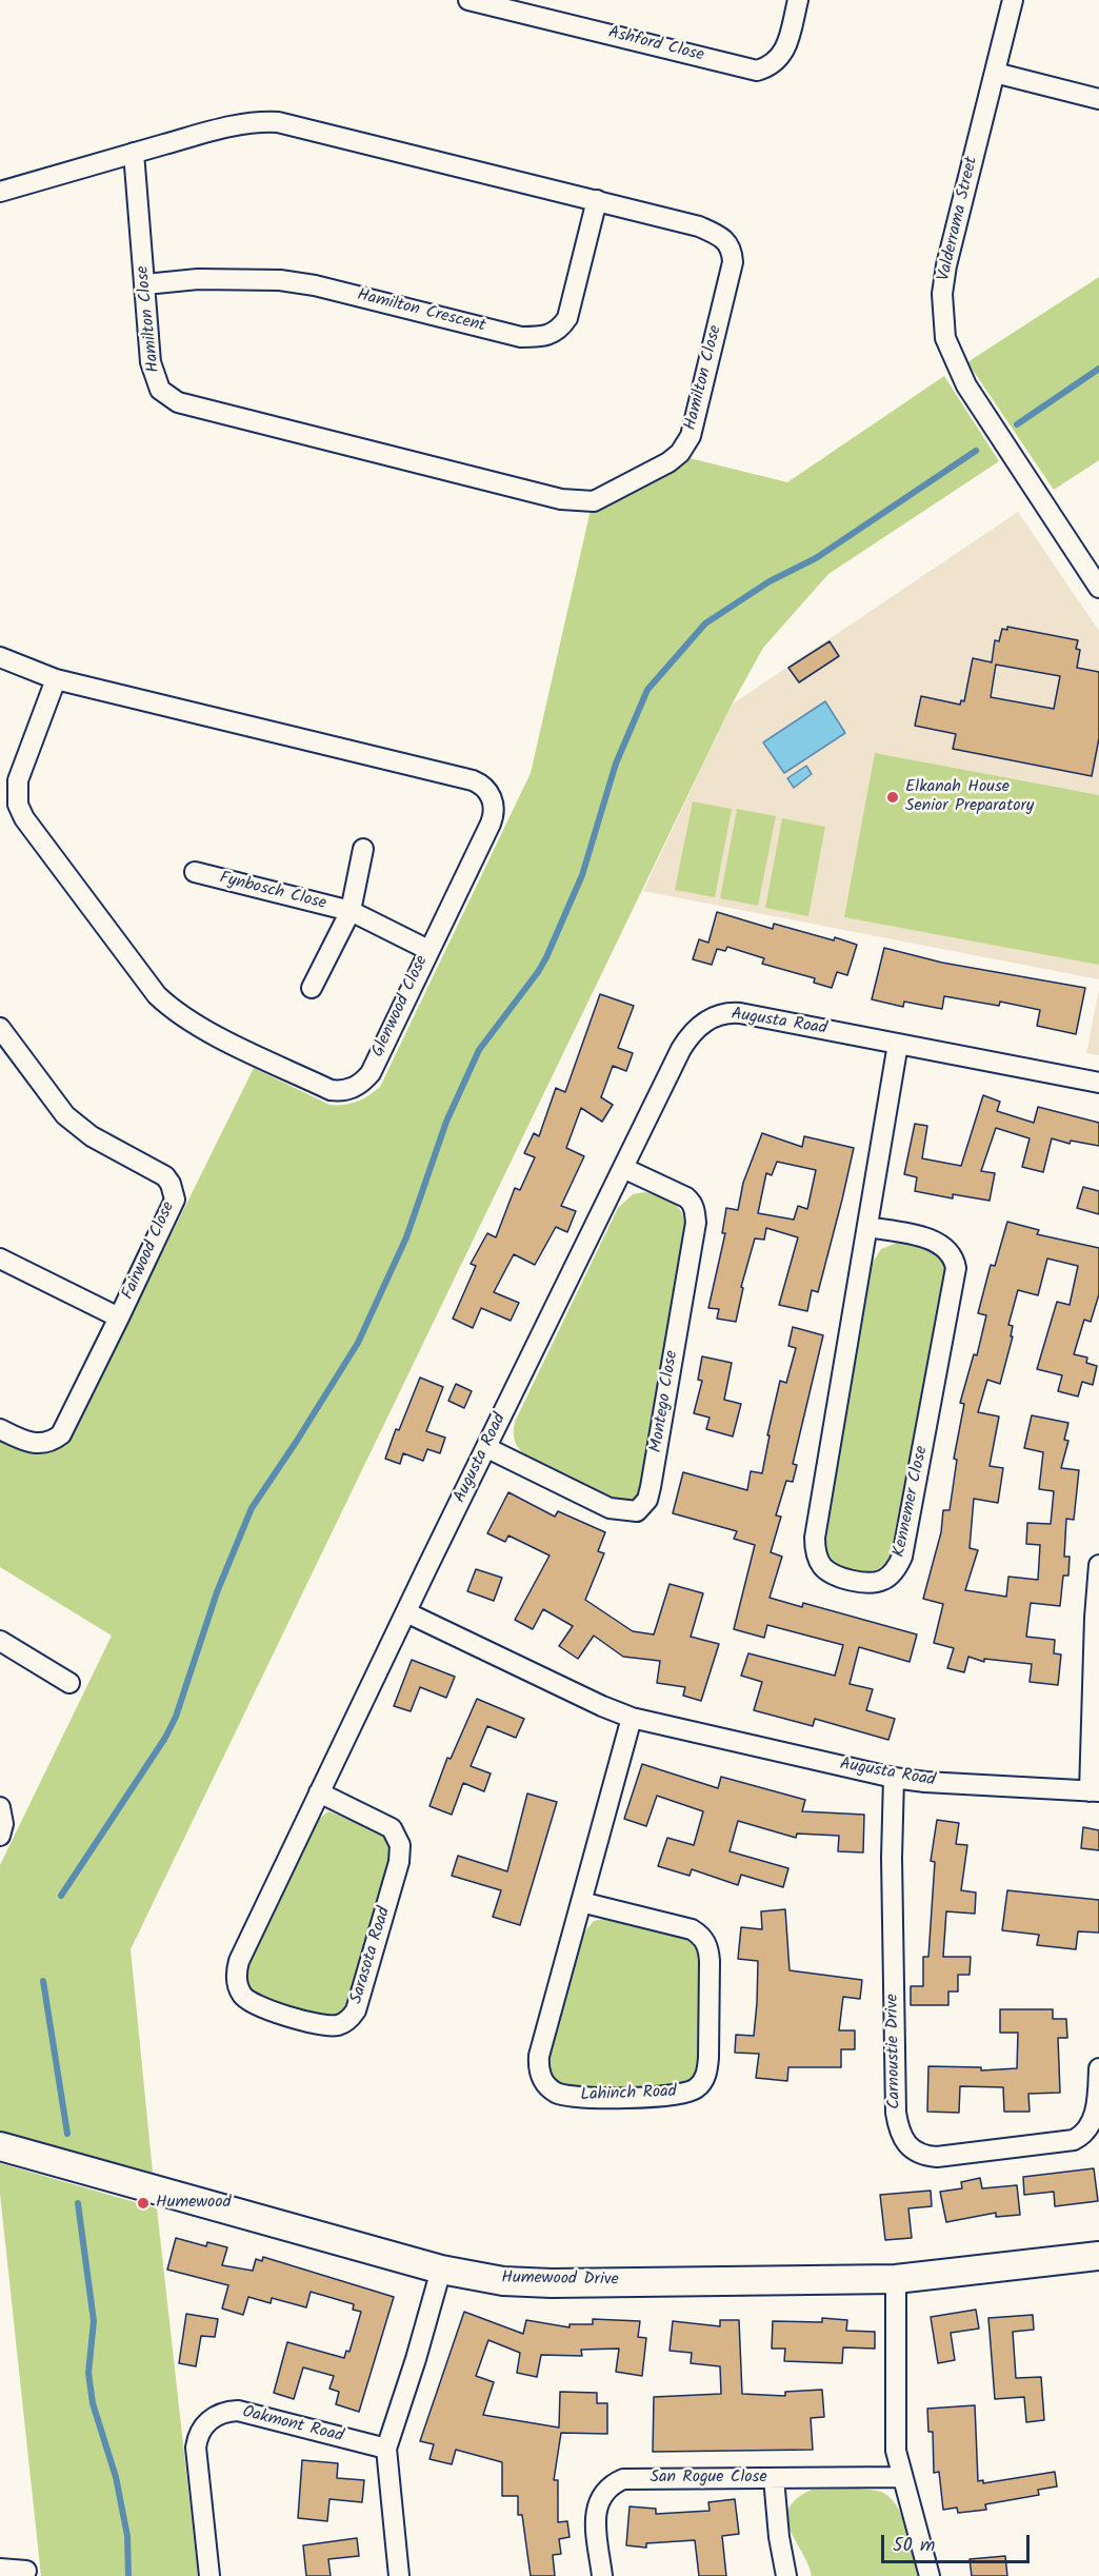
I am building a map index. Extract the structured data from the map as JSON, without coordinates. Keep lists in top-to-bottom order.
{
  "streets": {
    "street": [
      "Ashford Close",
      "Valderrama Street",
      "Hamilton Crescent",
      "Hamilton Close",
      "Fynbosch Close",
      "Glenwood Close",
      "Augusta Road",
      "Fairwood Close",
      "Montego Close",
      "Kennemer Close",
      "Sarasota Road",
      "Carnoustie Drive",
      "Lahinch Road",
      "Humewood Drive",
      "Oakmont Road",
      "San Rogue Close"
    ]
  },
  "crossings": [
    ["Hamilton Crescent", "Hamilton Close"],
    ["Fynbosch Close", "Glenwood Close"],
    ["Augusta Road", "Montego Close"],
    ["Augusta Road", "Kennemer Close"],
    ["Augusta Road", "Sarasota Road"],
    ["Augusta Road", "Carnoustie Drive"],
    ["Augusta Road", "Lahinch Road"]
  ],
  "places": ["Elkanah House Senior Preparatory", "Humewood"],
  "scale_bar": "50 m"
}
